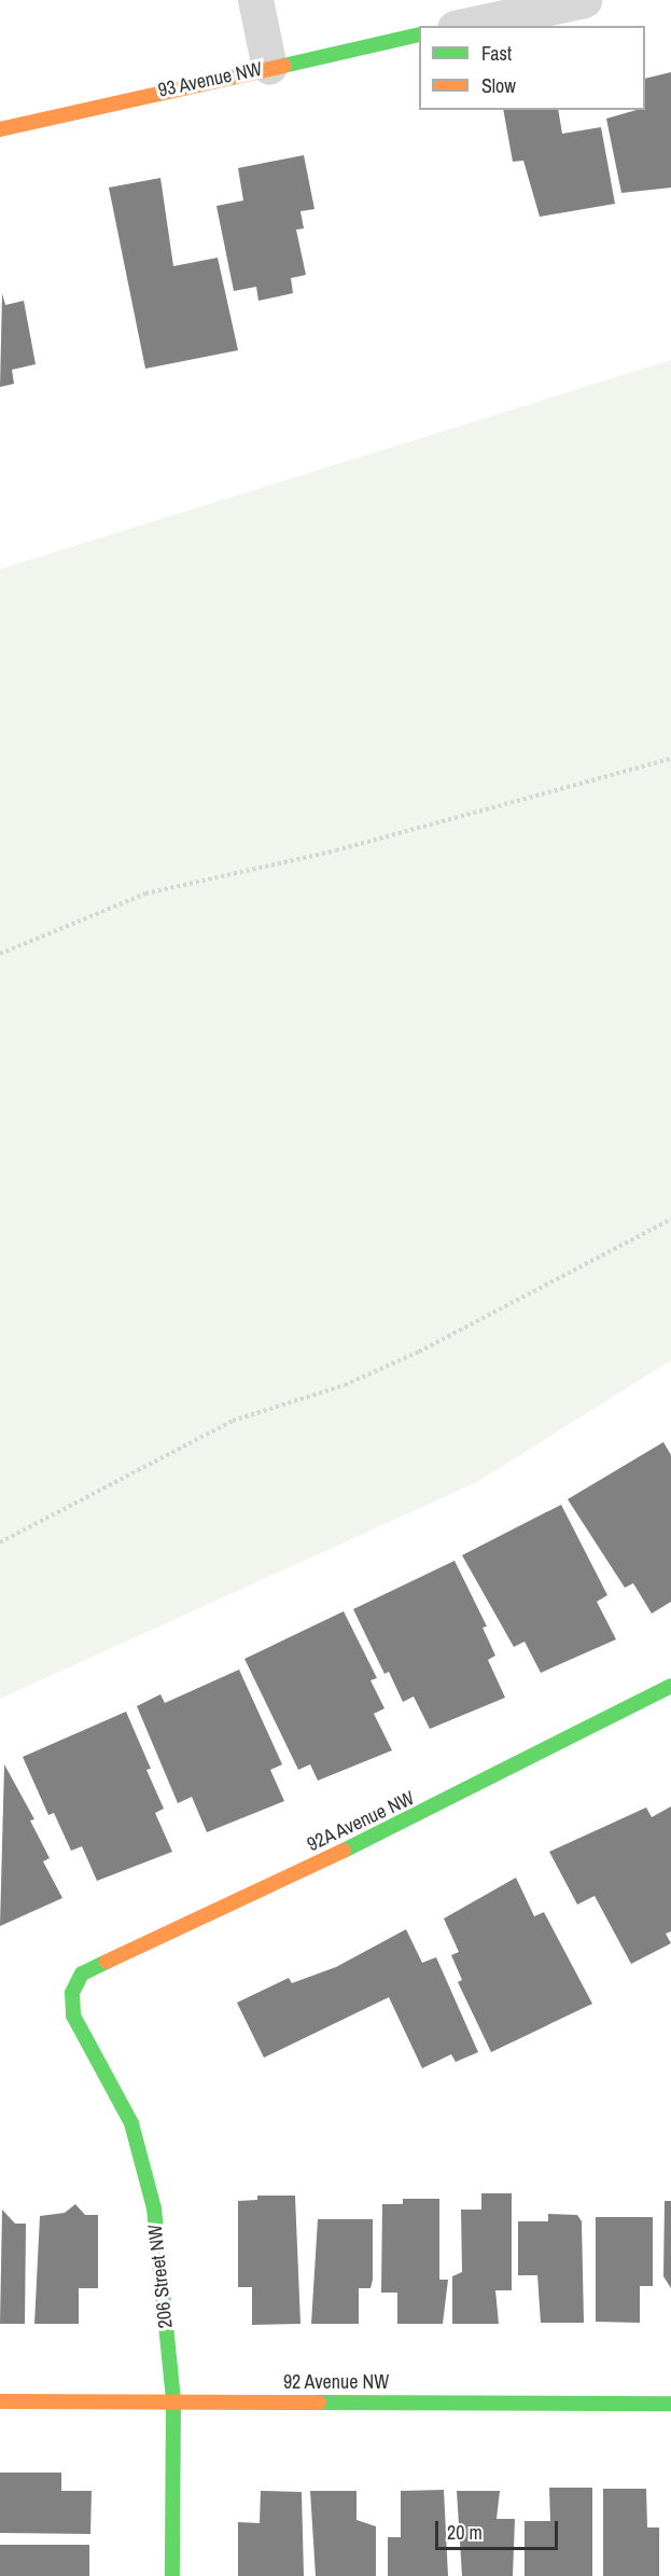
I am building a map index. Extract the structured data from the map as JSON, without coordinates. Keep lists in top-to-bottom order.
{
  "streets": {
    "street": [
      "93 Avenue NW",
      "92A Avenue NW",
      "206 Street NW",
      "92 Avenue NW"
    ]
  },
  "crossings": [
    ["92A Avenue NW", "206 Street NW"],
    ["206 Street NW", "92 Avenue NW"]
  ],
  "legend": ["Fast", "Slow"],
  "scale_bar": "20 m"
}
